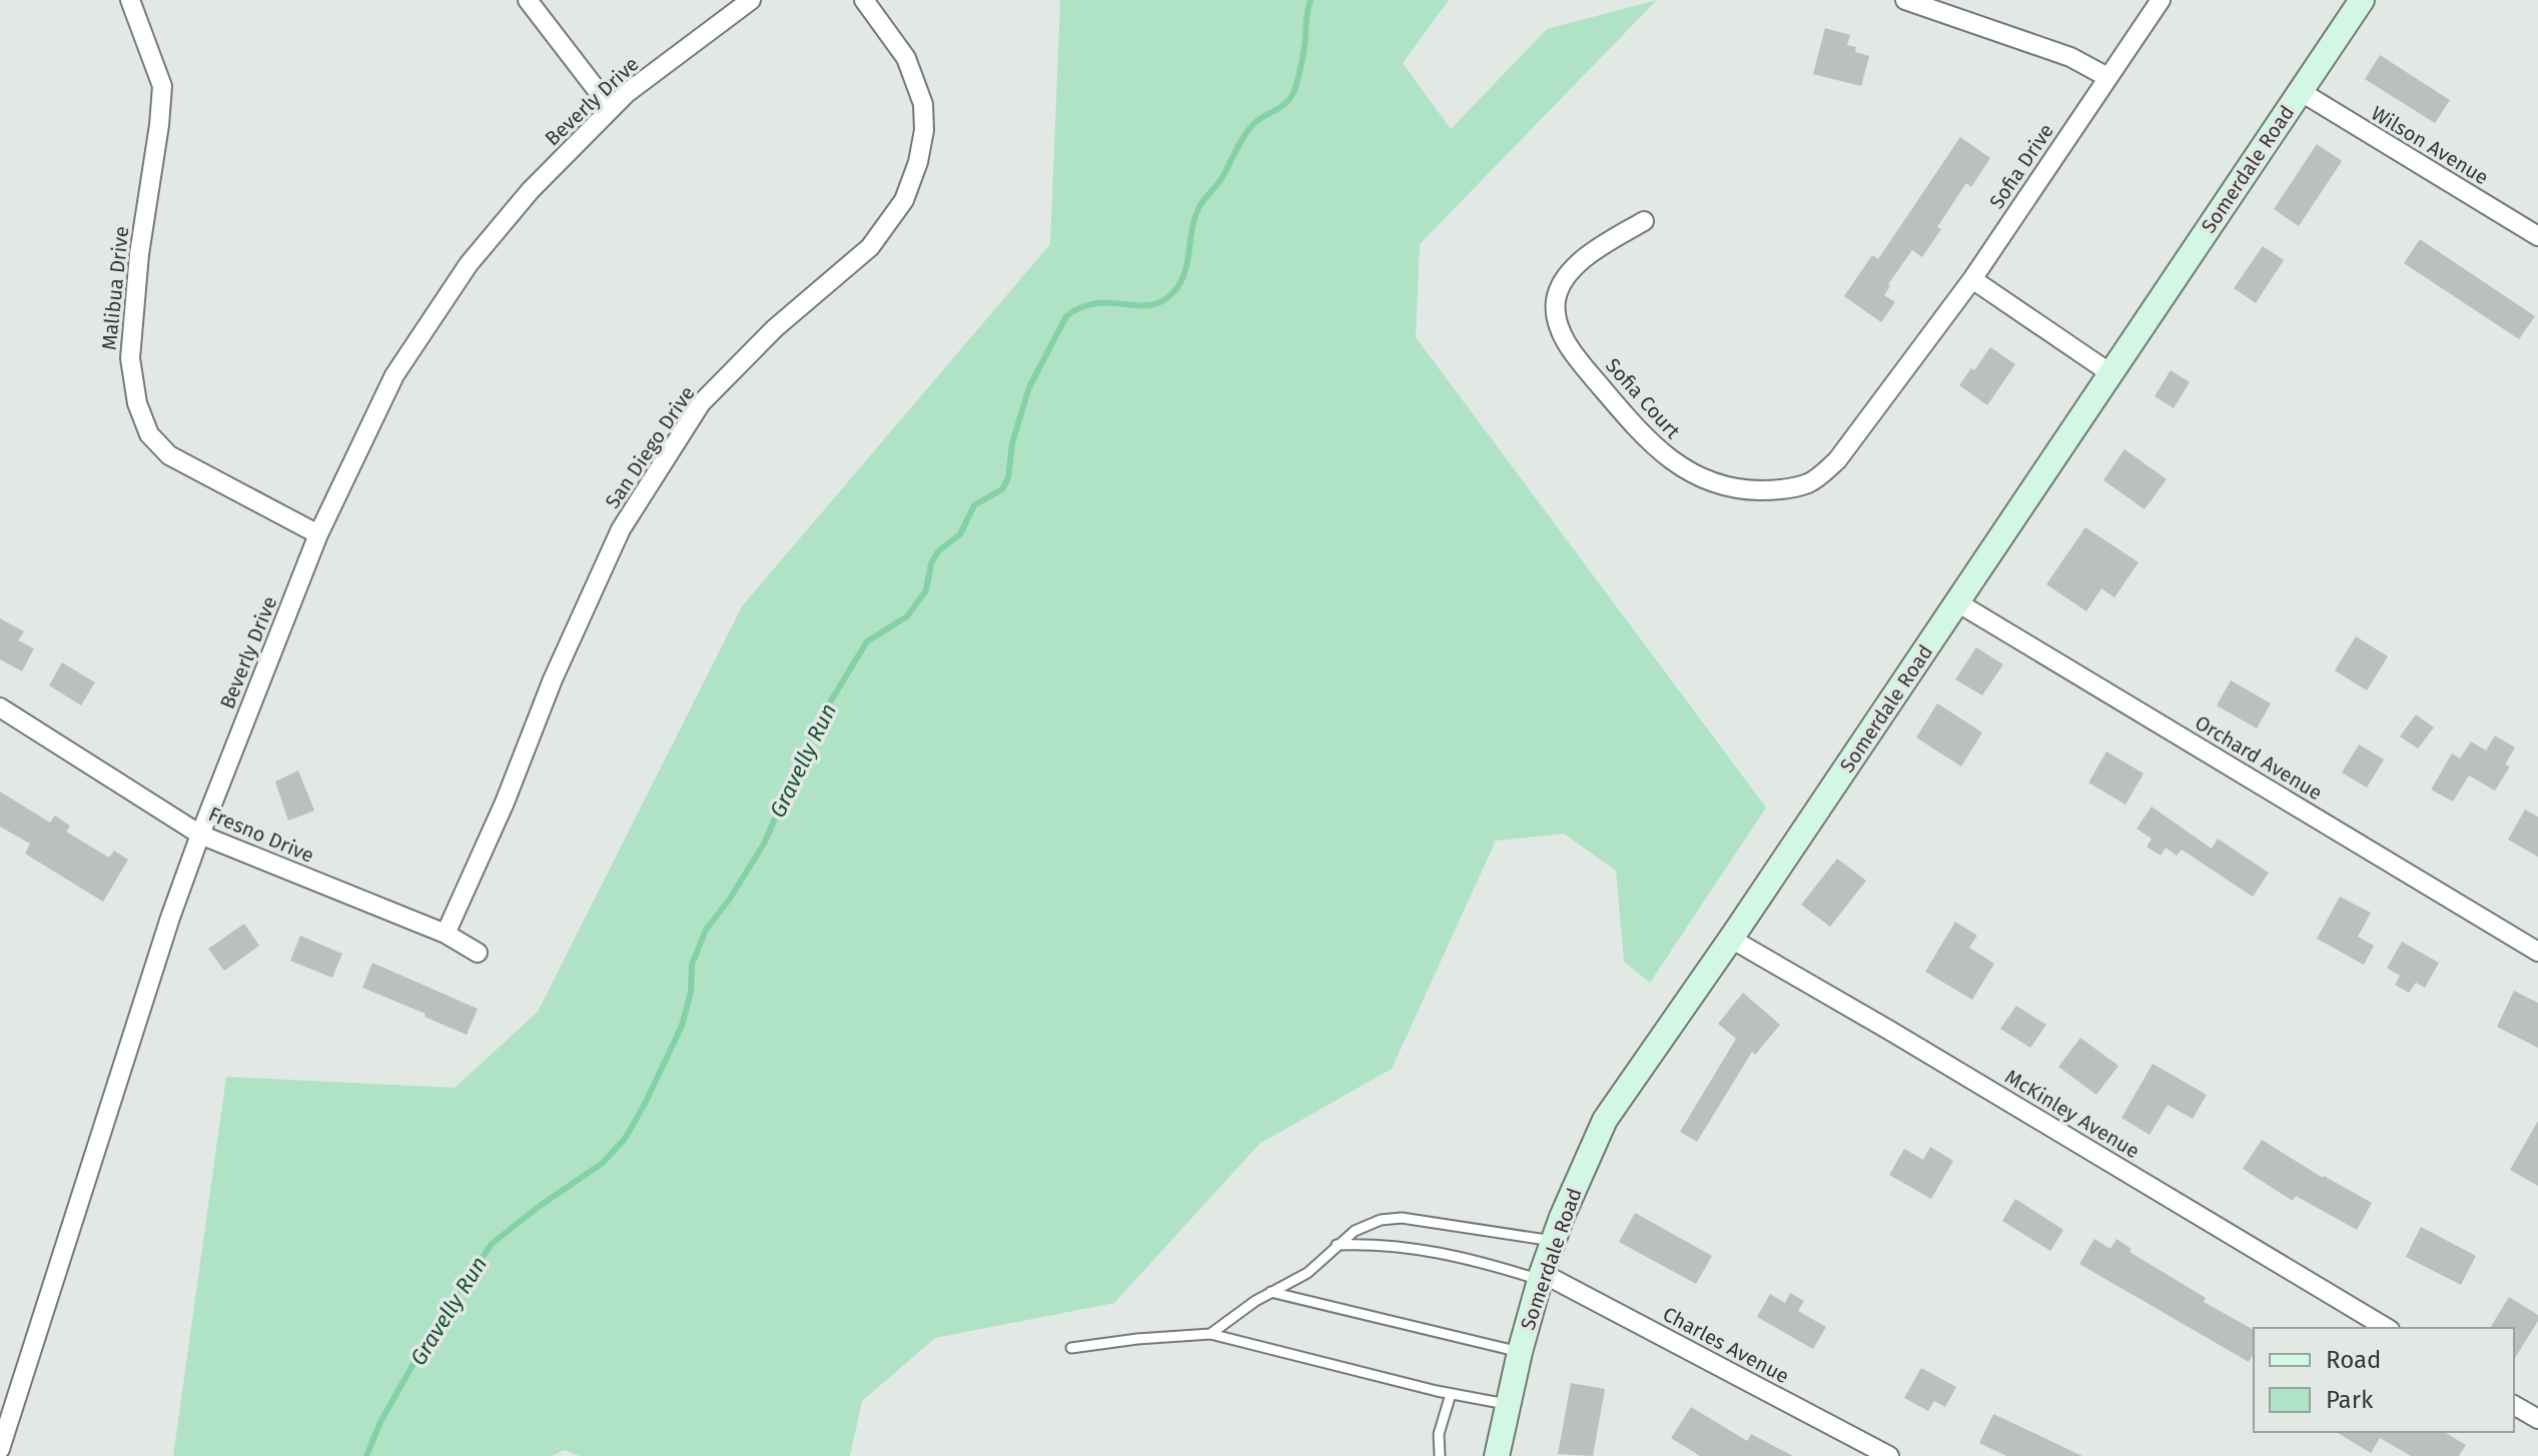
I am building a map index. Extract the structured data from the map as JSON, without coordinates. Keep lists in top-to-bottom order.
{
  "streets": {
    "main road": ["Somerdale Road"],
    "street": [
      "Beverly Drive",
      "Wilson Avenue",
      "Sofia Drive",
      "Malibua Drive",
      "Sofia Court",
      "San Diego Drive",
      "Orchard Avenue",
      "Fresno Drive",
      "McKinley Avenue",
      "Charles Avenue"
    ]
  },
  "crossings": [
    ["Beverly Drive", "Malibua Drive"],
    ["Beverly Drive", "Fresno Drive"],
    ["Wilson Avenue", "Somerdale Road"],
    ["Sofia Drive", "Sofia Court"],
    ["Somerdale Road", "Orchard Avenue"],
    ["Somerdale Road", "McKinley Avenue"],
    ["Somerdale Road", "Charles Avenue"],
    ["San Diego Drive", "Fresno Drive"]
  ],
  "water": ["Gravelly Run"],
  "legend": ["Road", "Park"]
}
